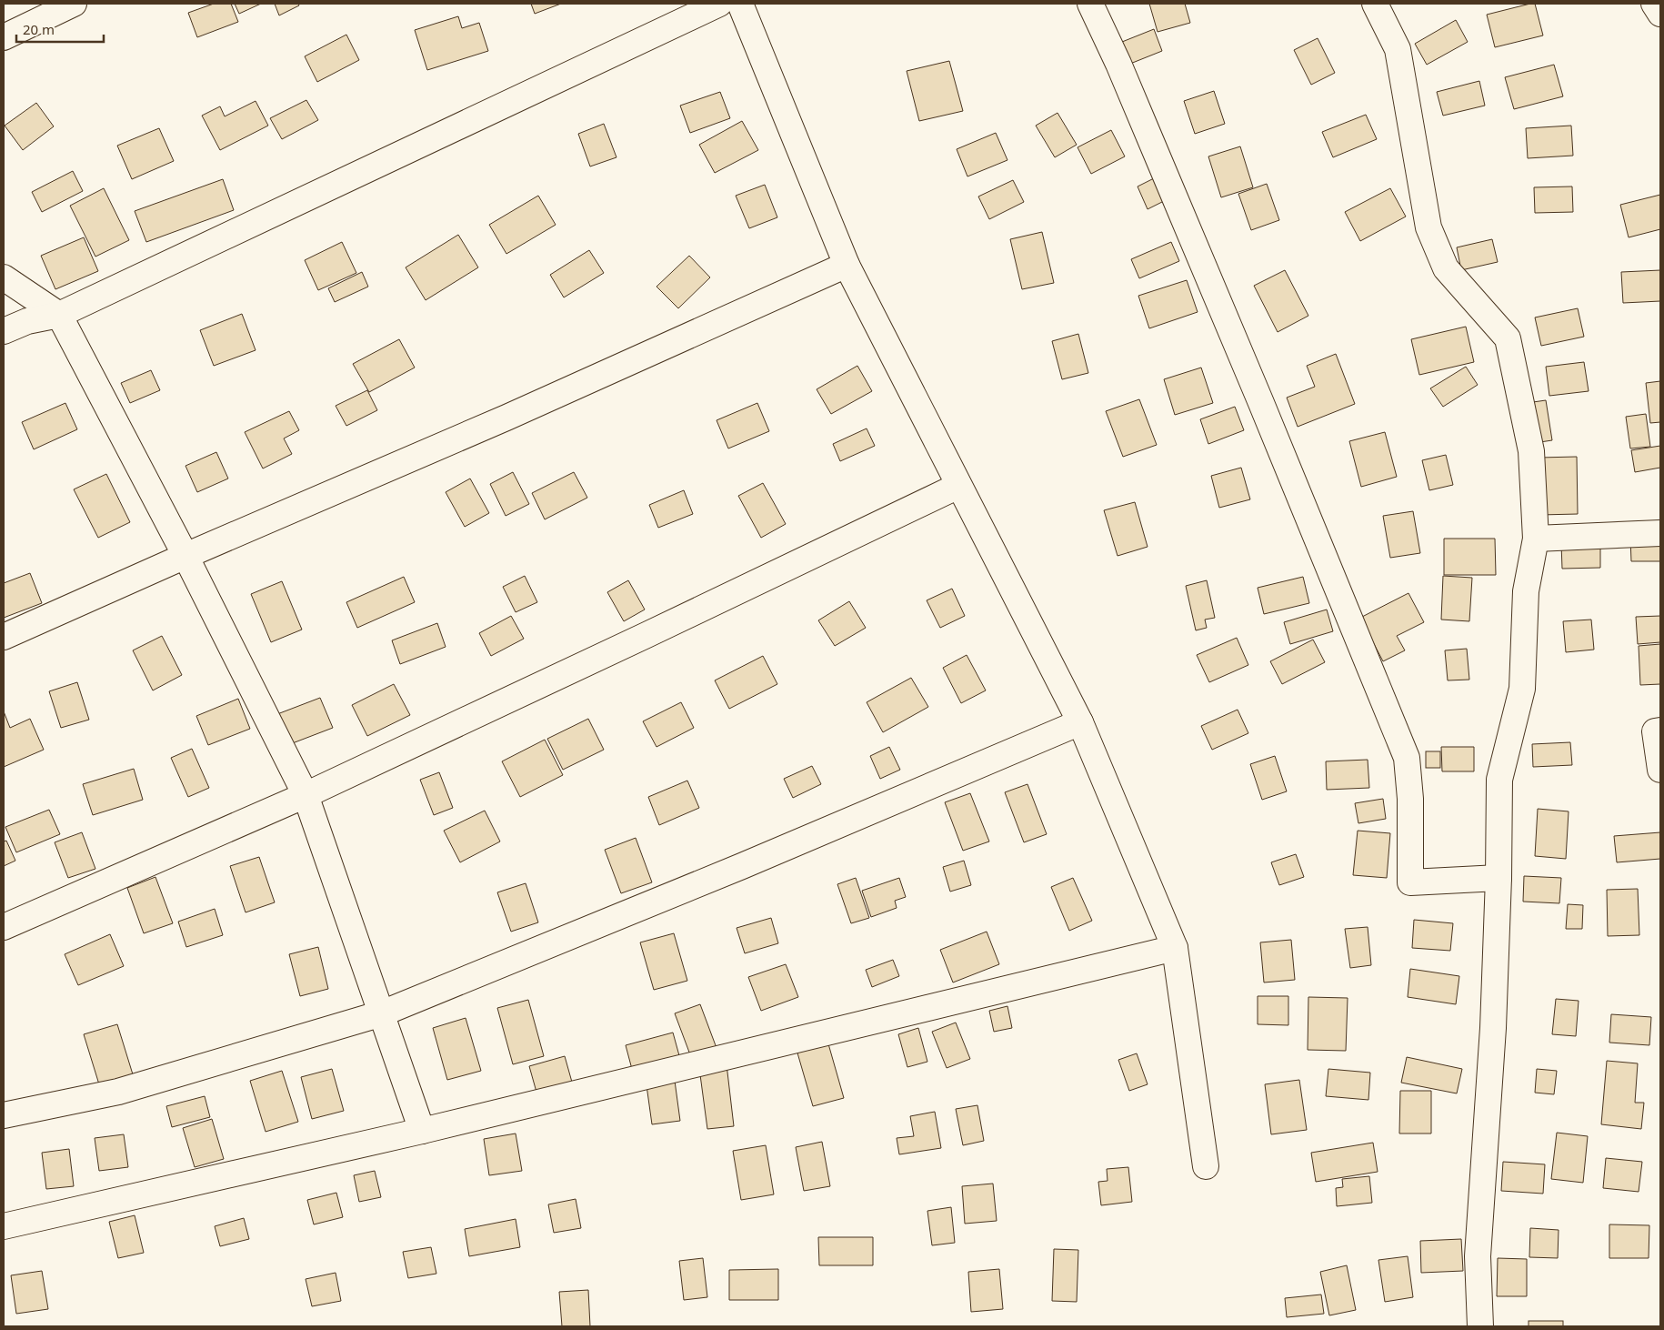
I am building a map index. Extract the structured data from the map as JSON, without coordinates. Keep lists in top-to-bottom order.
{
  "scale_bar": "20 m"
}
